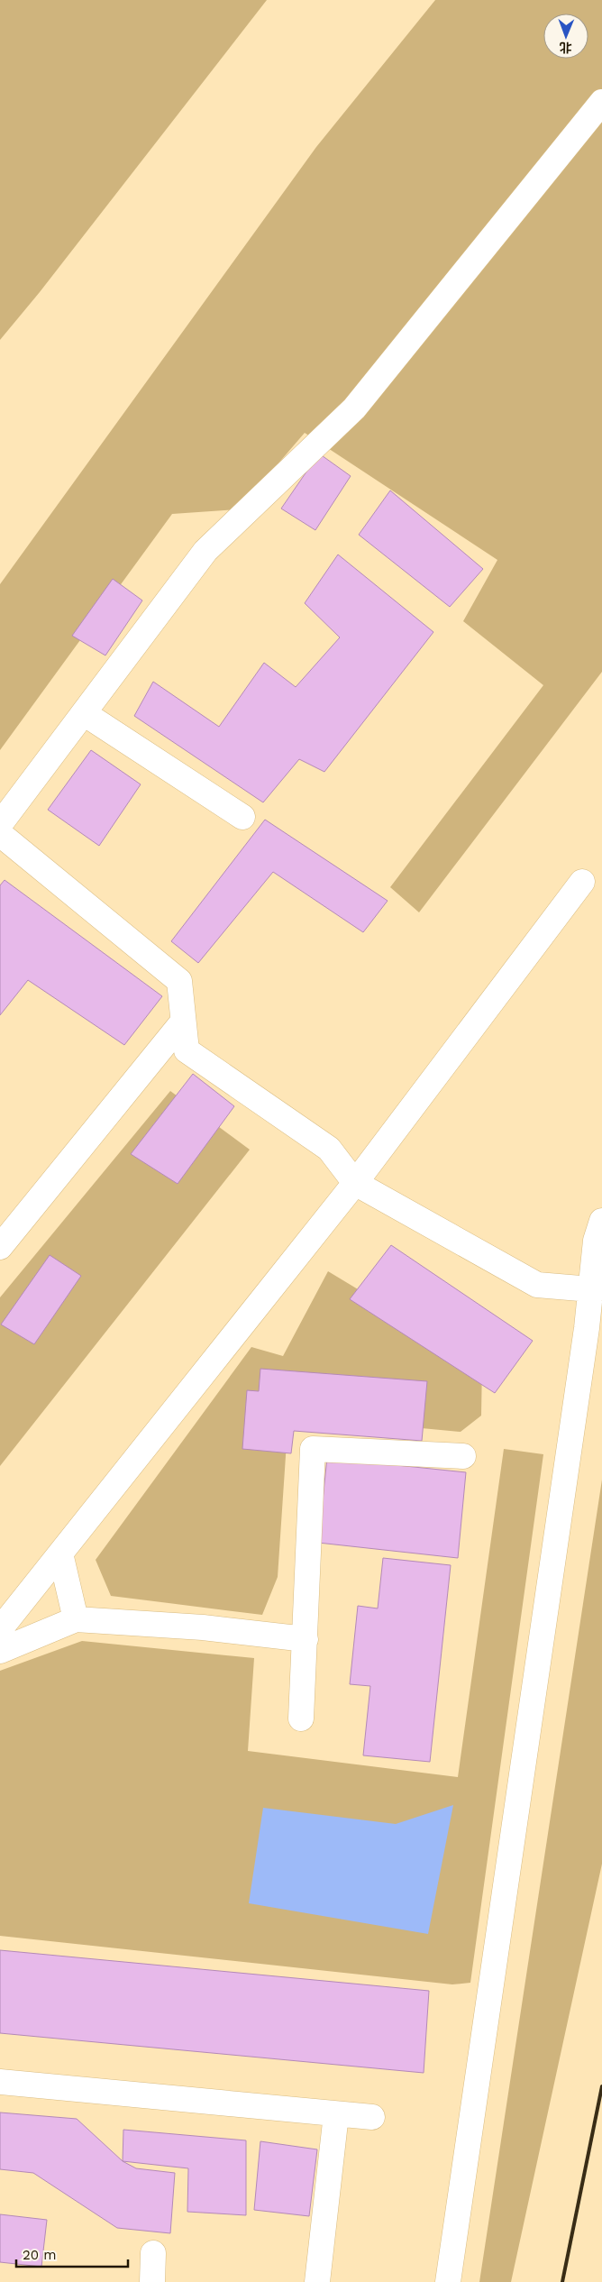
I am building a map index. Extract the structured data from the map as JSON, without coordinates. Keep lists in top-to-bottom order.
{
  "scale_bar": "20 m",
  "north": "bottom"
}
